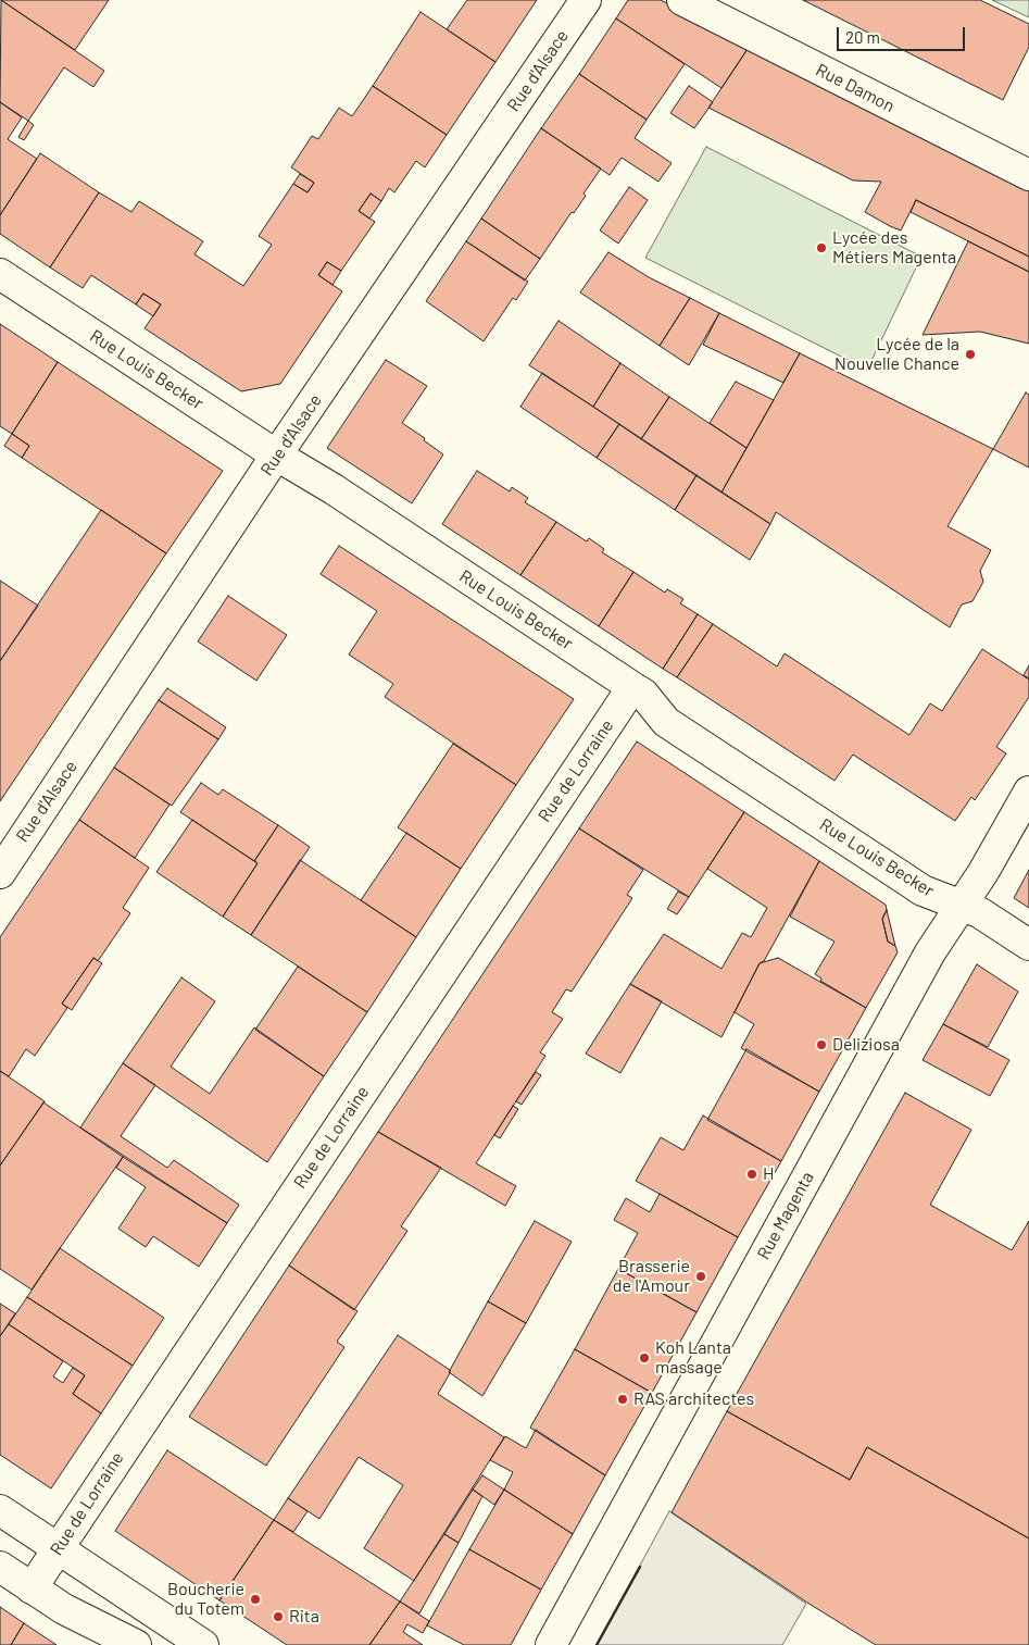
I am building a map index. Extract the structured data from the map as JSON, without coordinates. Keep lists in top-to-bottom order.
{
  "streets": {
    "street": [
      "Rue d'Alsace",
      "Rue Damon",
      "Rue Louis Becker",
      "Rue de Lorraine",
      "Rue Magenta"
    ]
  },
  "crossings": [
    ["Rue d'Alsace", "Rue Louis Becker"],
    ["Rue Louis Becker", "Rue de Lorraine"],
    ["Rue Louis Becker", "Rue Magenta"]
  ],
  "places": [
    "Lycée des Métiers Magenta",
    "Lycée de la Nouvelle Chance",
    "Deliziosa",
    "H",
    "Brasserie de l'Amour",
    "Koh Lanta massage",
    "RAS architectes",
    "Boucherie du Totem",
    "Rita"
  ],
  "scale_bar": "20 m"
}
